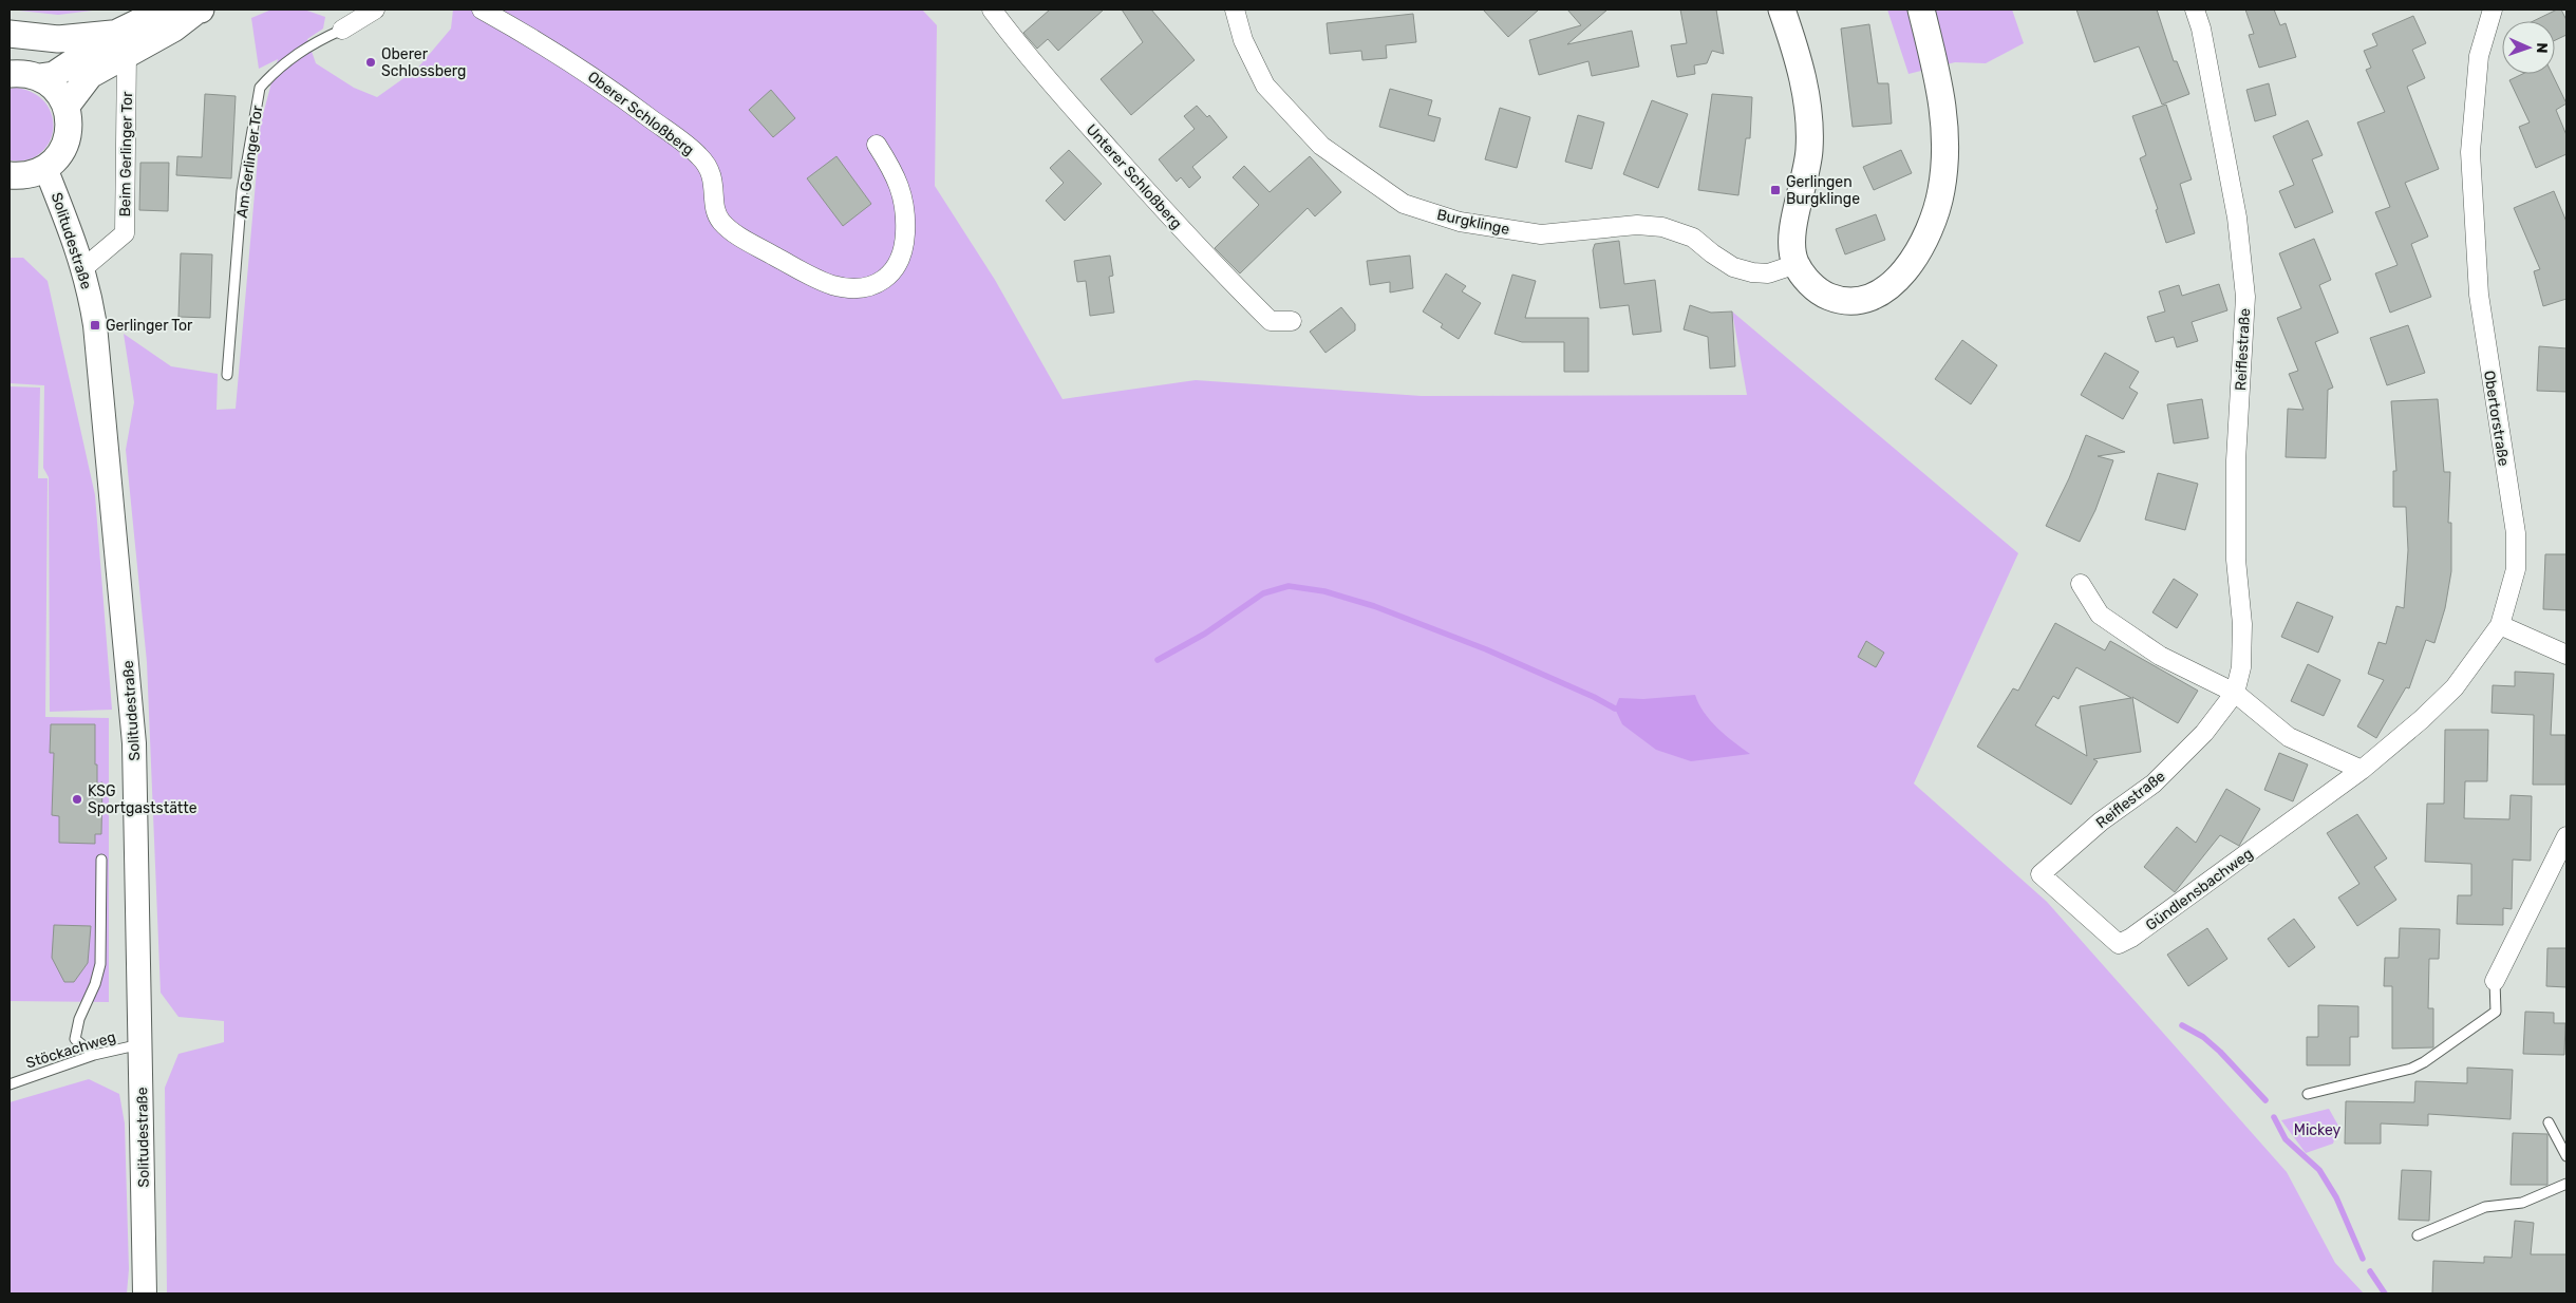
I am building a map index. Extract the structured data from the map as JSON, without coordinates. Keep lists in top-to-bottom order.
{
  "streets": {
    "street": [
      "Oberer Schloßberg",
      "Beim Gerlinger Tor",
      "Am Gerlinger Tor",
      "Unterer Schloßberg",
      "Burgklinge",
      "Solitudestraße",
      "Reiflestraße",
      "Obertorstraße",
      "Gündlensbachweg"
    ],
    "lane": ["Stöckachweg"]
  },
  "crossings": [
    ["Beim Gerlinger Tor", "Solitudestraße"],
    ["Solitudestraße", "Stöckachweg"],
    ["Reiflestraße", "Gündlensbachweg"],
    ["Obertorstraße", "Gündlensbachweg"]
  ],
  "parks": ["Mickey"],
  "places": {
    "other": ["Oberer Schlossberg", "KSG Sportgaststätte"],
    "transit": ["Gerlingen Burgklinge", "Gerlinger Tor"]
  },
  "north": "right"
}
